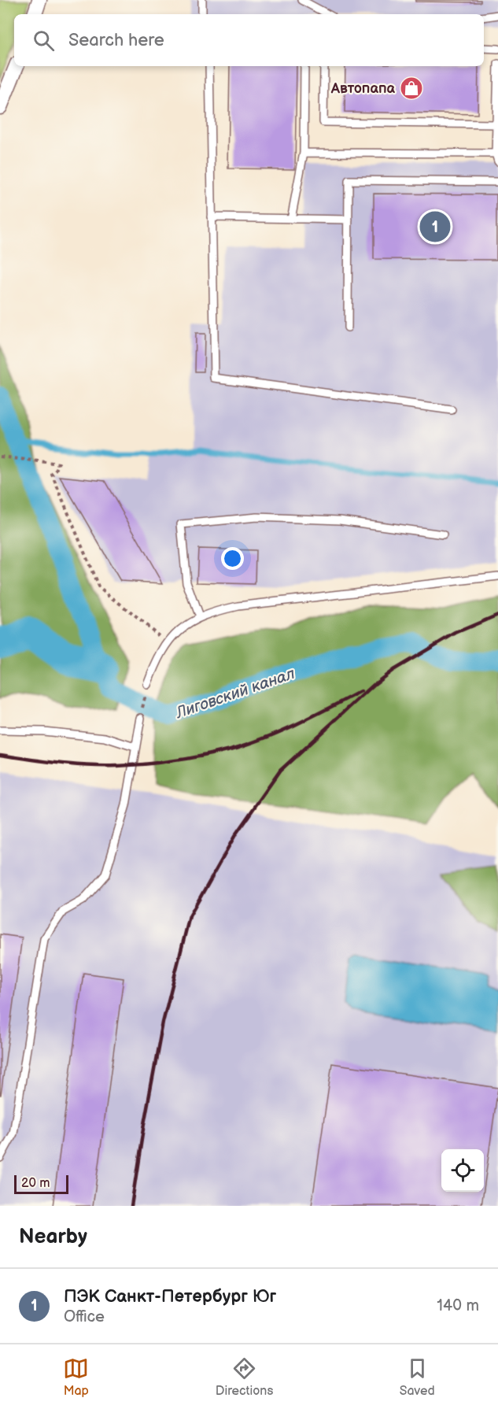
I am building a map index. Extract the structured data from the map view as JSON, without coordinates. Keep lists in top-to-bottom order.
{
  "water": ["Лиговский канал"],
  "places": {
    "shop": ["Автопапа"]
  },
  "scale_bar": "20 m",
  "page": {
    "search": "Search here",
    "pins": "1",
    "scale": "20 m",
    "heading": "Nearby",
    "list": [
      {
        "mark": "1",
        "name": "ПЭК Санкт-Петербург Юг",
        "note": "Office",
        "value": "140 m"
      }
    ],
    "nav": ["Map", "Directions", "Saved"]
  }
}
